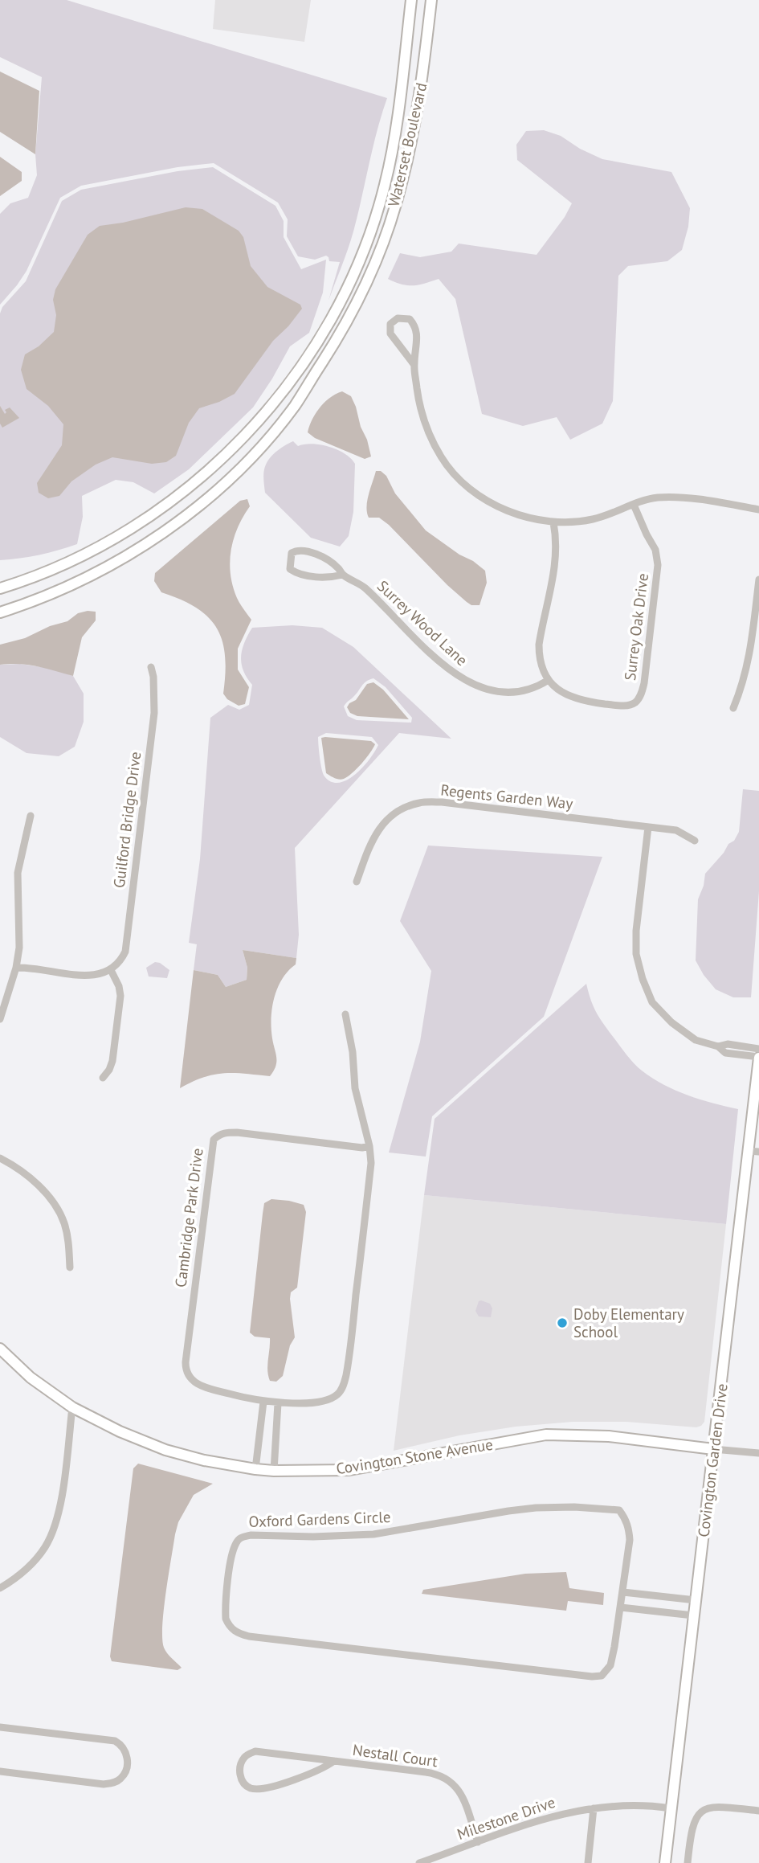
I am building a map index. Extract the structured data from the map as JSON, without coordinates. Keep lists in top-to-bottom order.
{
  "streets": {
    "street": [
      "Waterset Boulevard",
      "Surrey Wood Lane",
      "Surrey Oak Drive",
      "Regents Garden Way",
      "Guilford Bridge Drive",
      "Cambridge Park Drive",
      "Covington Stone Avenue",
      "Covington Garden Drive",
      "Oxford Gardens Circle",
      "Nestall Court",
      "Milestone Drive"
    ]
  },
  "crossings": [
    ["Surrey Wood Lane", "Surrey Oak Drive"],
    ["Covington Stone Avenue", "Covington Garden Drive"],
    ["Covington Garden Drive", "Milestone Drive"],
    ["Nestall Court", "Milestone Drive"]
  ],
  "places": ["Doby Elementary School"]
}
